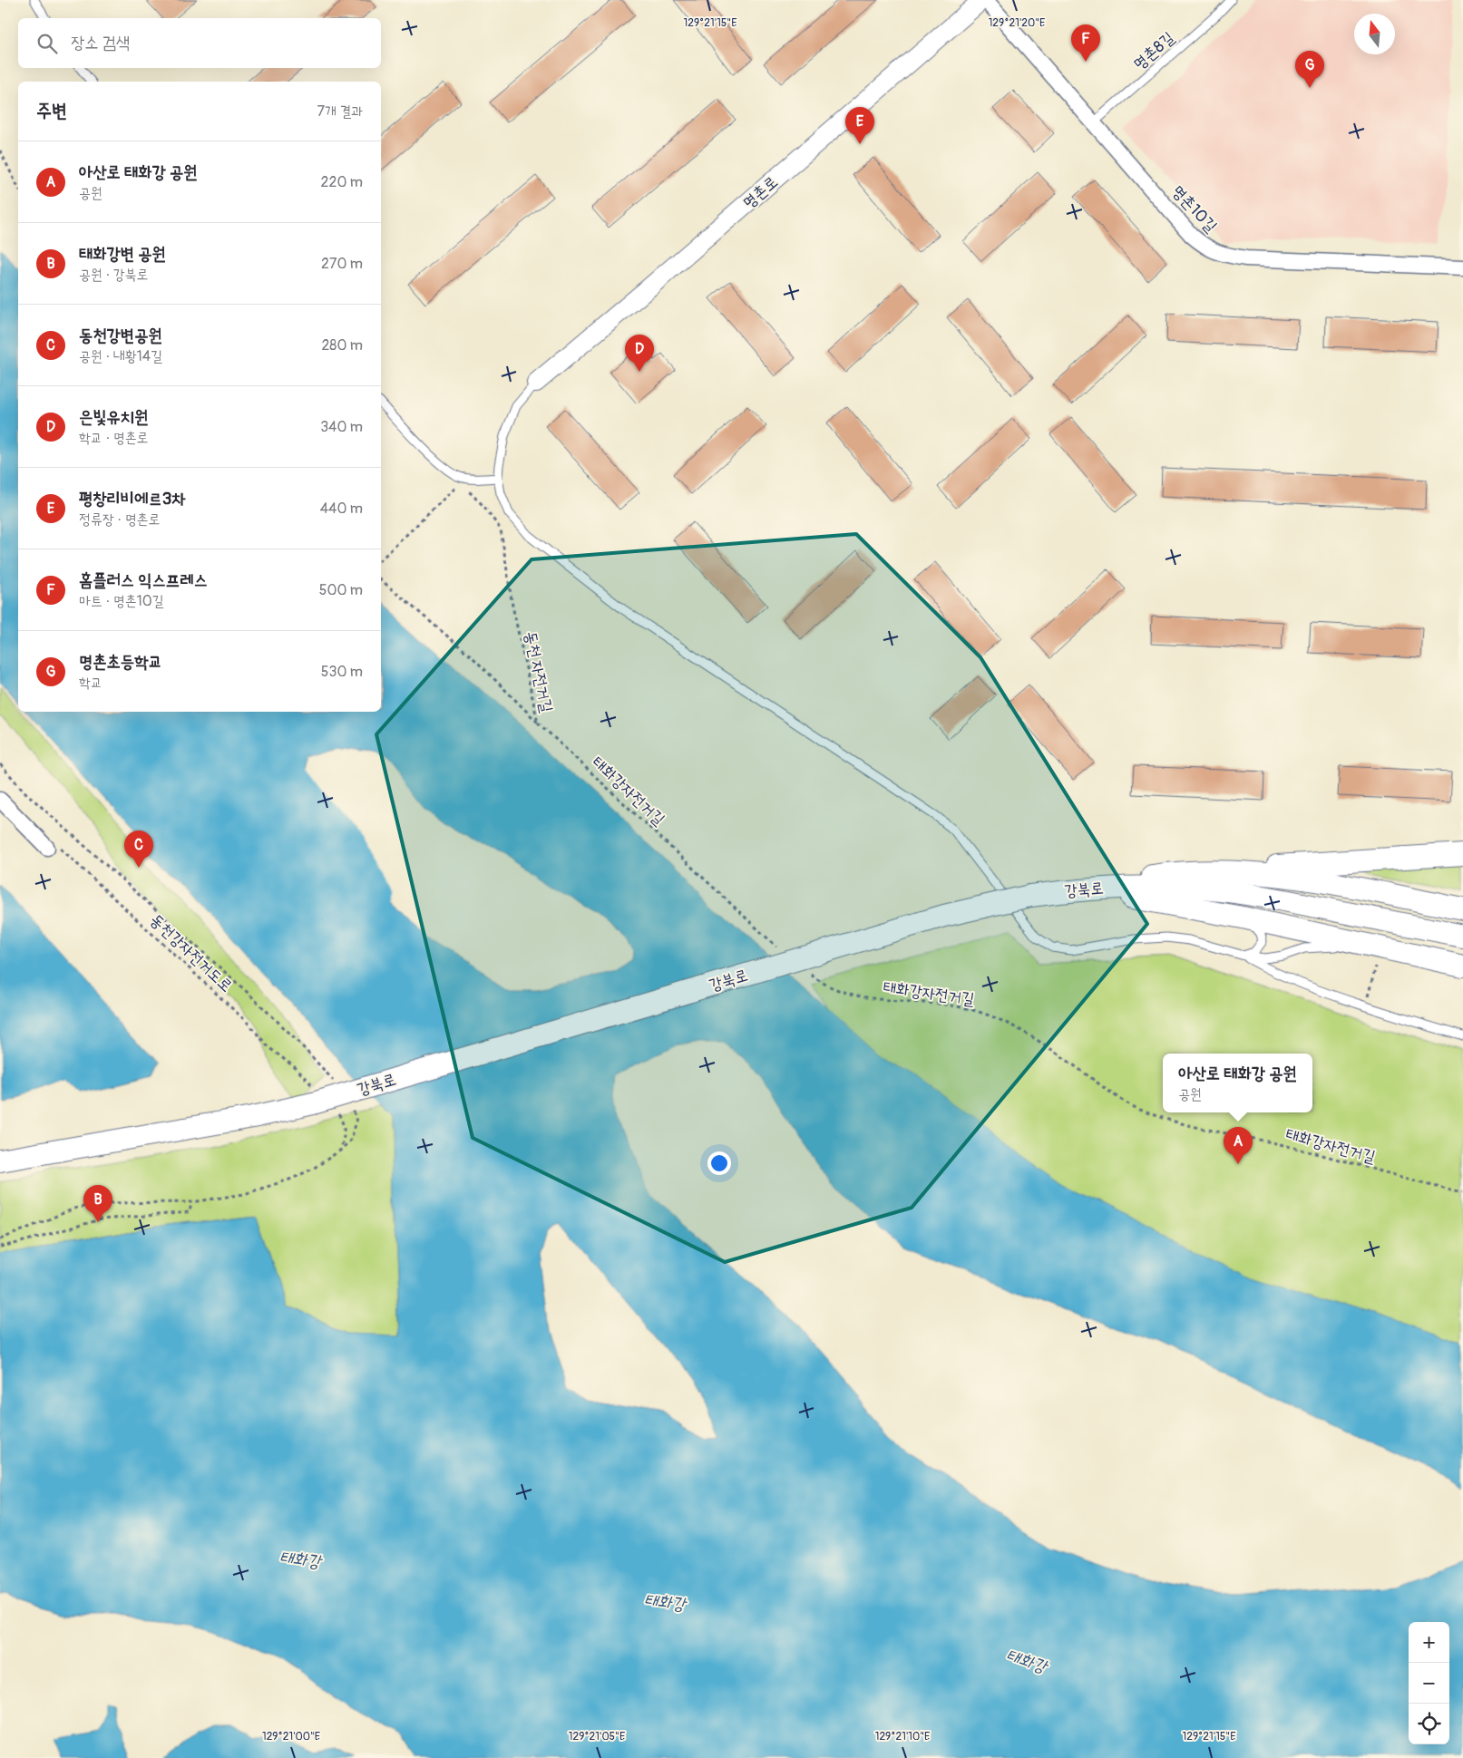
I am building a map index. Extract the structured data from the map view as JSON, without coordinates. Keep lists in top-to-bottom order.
{
  "streets": {
    "main road": ["강북로"],
    "street": ["명촌로", "명촌10길"],
    "lane": ["명촌8길"],
    "path": ["동천 자전거길", "태화강자전거길", "동천강자전거도로"]
  },
  "crossings": [
    ["명촌8길", "명촌10길"],
    ["동천 자전거길", "태화강자전거길"],
    ["강북로", "동천강자전거도로"]
  ],
  "water": ["태화강"],
  "north": "top",
  "page": {
    "search": "장소 검색",
    "pins": [
      "F",
      "G",
      "E",
      "D",
      "C",
      "A",
      "B"
    ],
    "heading": ["주변", "7개 결과"],
    "list": [
      {
        "mark": "A",
        "name": "아산로 태화강 공원",
        "note": "공원",
        "value": "220 m"
      },
      {
        "mark": "B",
        "name": "태화강변 공원",
        "note": "공원 · 강북로",
        "value": "270 m"
      },
      {
        "mark": "C",
        "name": "동천강변공원",
        "note": "공원 · 내황14길",
        "value": "280 m"
      },
      {
        "mark": "D",
        "name": "은빛유치원",
        "note": "학교 · 명촌로",
        "value": "340 m"
      },
      {
        "mark": "E",
        "name": "평창리비에르3차",
        "note": "정류장 · 명촌로",
        "value": "440 m"
      },
      {
        "mark": "F",
        "name": "홈플러스 익스프레스",
        "note": "마트 · 명촌10길",
        "value": "500 m"
      },
      {
        "mark": "G",
        "name": "명촌초등학교",
        "note": "학교",
        "value": "530 m"
      }
    ],
    "popup": ["아산로 태화강 공원", "공원"],
    "map_buttons": ["+", "−"]
  },
  "coordinates": [
    "129°21'15\"E",
    "129°21'20\"E",
    "129°21'00\"E",
    "129°21'05\"E",
    "129°21'10\"E"
  ]
}
